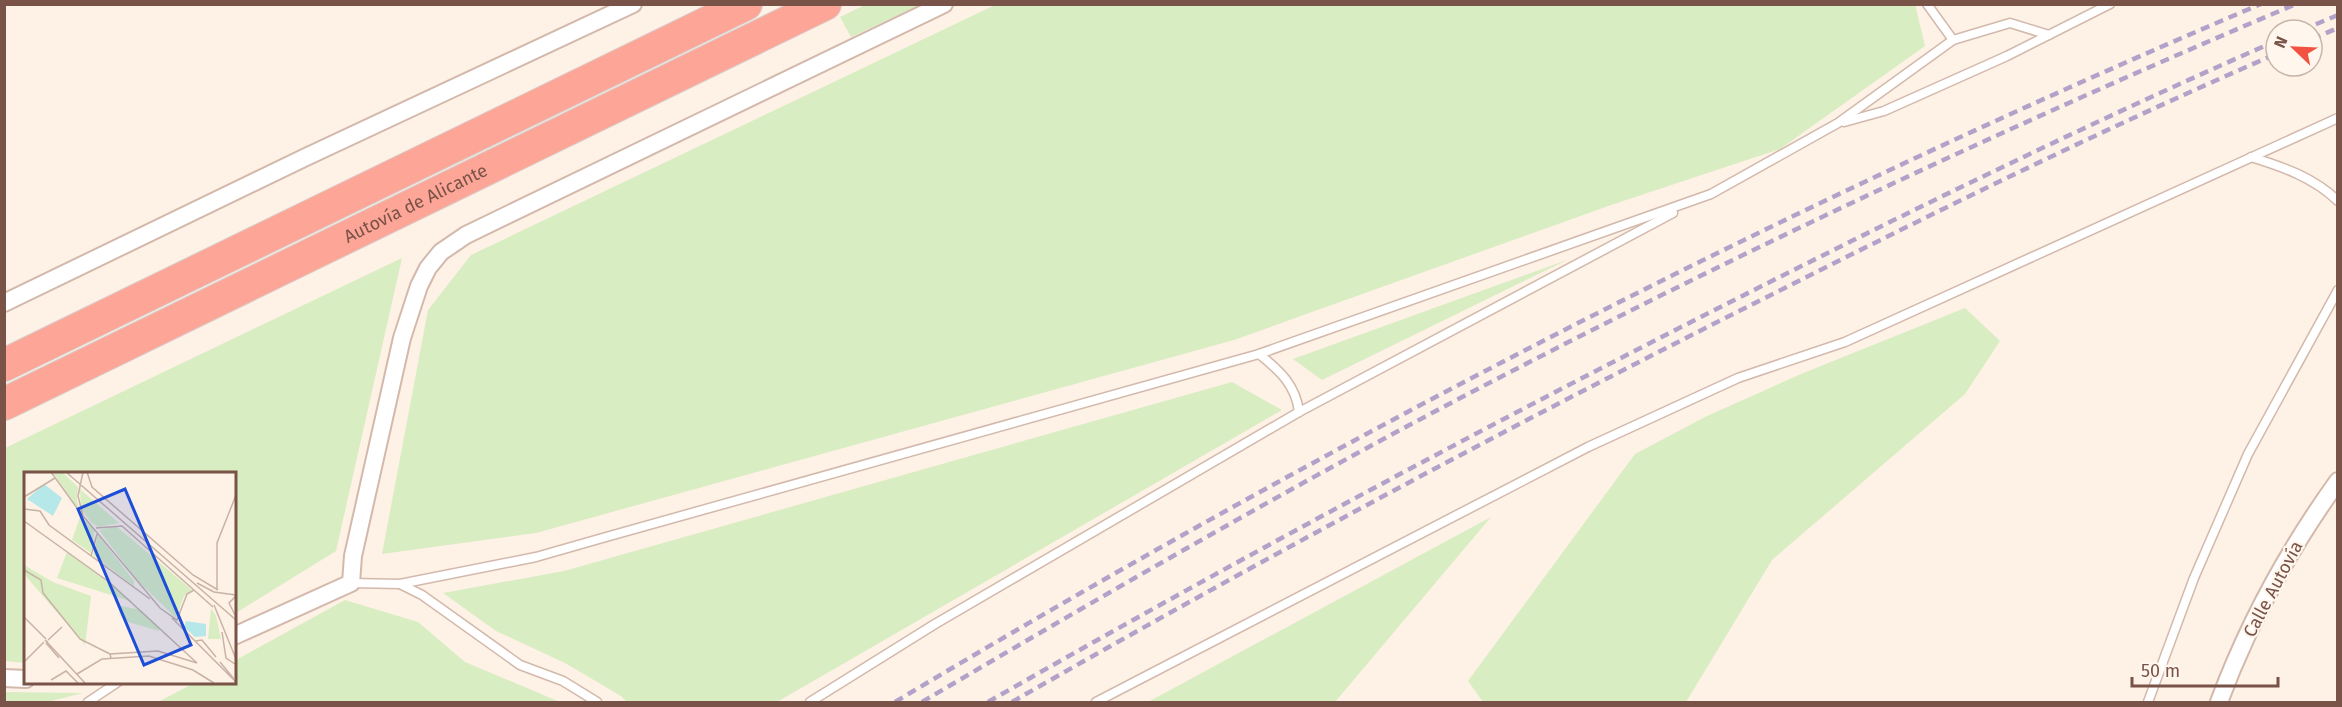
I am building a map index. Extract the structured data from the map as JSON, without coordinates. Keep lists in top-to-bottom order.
{
  "streets": {
    "highway": ["Autovía de Alicante"],
    "street": ["Calle Autovía"]
  },
  "scale_bar": "50 m",
  "north": "top left"
}
